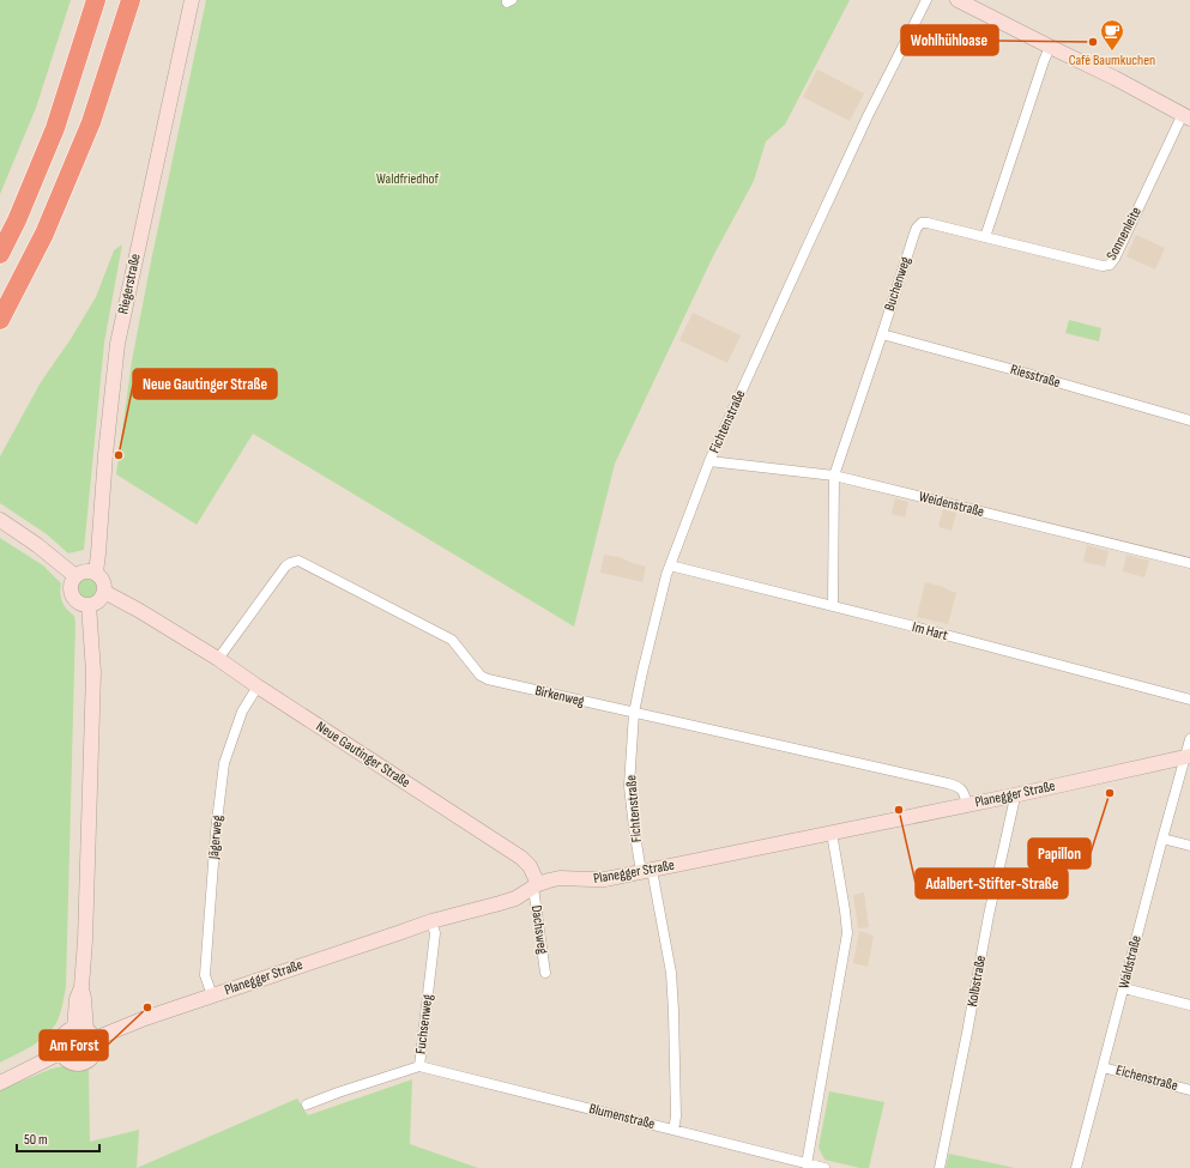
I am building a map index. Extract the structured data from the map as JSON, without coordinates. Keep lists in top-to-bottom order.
{
  "streets": {
    "street": [
      "Sonnenleite",
      "Riegerstraße",
      "Buchenweg",
      "Riesstraße",
      "Fichtenstraße",
      "Weidenstraße",
      "Im Hart",
      "Birkenweg",
      "Neue Gautinger Straße",
      "Planegger Straße",
      "Jägerweg",
      "Dachsweg",
      "Waldstraße",
      "Kolbstraße",
      "Fuchsenweg",
      "Eichenstraße",
      "Blumenstraße"
    ]
  },
  "crossings": [
    ["Sonnenleite", "Buchenweg"],
    ["Riegerstraße", "Neue Gautinger Straße"],
    ["Buchenweg", "Riesstraße"],
    ["Buchenweg", "Weidenstraße"],
    ["Buchenweg", "Im Hart"],
    ["Fichtenstraße", "Weidenstraße"],
    ["Fichtenstraße", "Im Hart"],
    ["Fichtenstraße", "Birkenweg"],
    ["Fichtenstraße", "Planegger Straße"],
    ["Fichtenstraße", "Blumenstraße"],
    ["Birkenweg", "Neue Gautinger Straße"],
    ["Birkenweg", "Planegger Straße"],
    ["Neue Gautinger Straße", "Planegger Straße"],
    ["Neue Gautinger Straße", "Jägerweg"],
    ["Neue Gautinger Straße", "Dachsweg"],
    ["Planegger Straße", "Jägerweg"],
    ["Planegger Straße", "Dachsweg"],
    ["Planegger Straße", "Waldstraße"],
    ["Planegger Straße", "Kolbstraße"],
    ["Planegger Straße", "Fuchsenweg"],
    ["Waldstraße", "Eichenstraße"],
    ["Fuchsenweg", "Blumenstraße"]
  ],
  "parks": ["Waldfriedhof"],
  "places": {
    "other": [
      "Wohlhühloase",
      "Neue Gautinger Straße",
      "Papillon",
      "Adalbert-Stifter-Straße",
      "Am Forst"
    ],
    "cafe": ["Café Baumkuchen"]
  },
  "scale_bar": "50 m"
}
